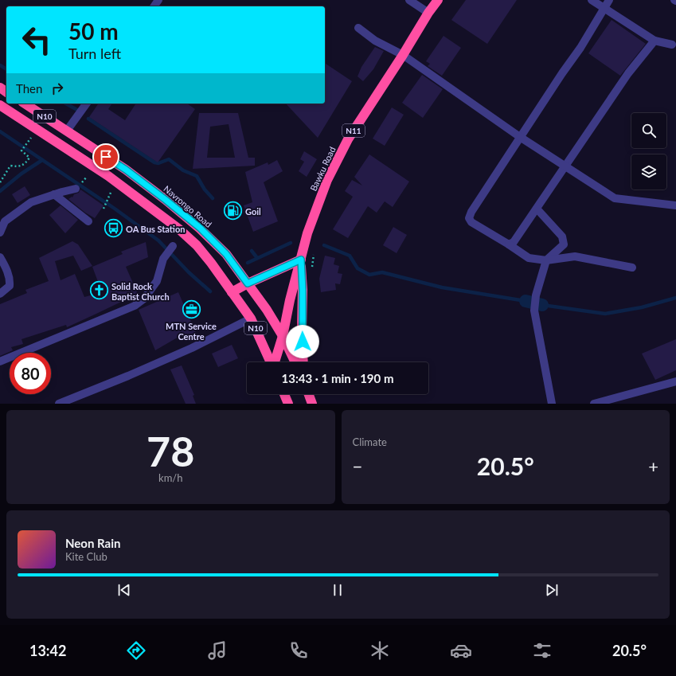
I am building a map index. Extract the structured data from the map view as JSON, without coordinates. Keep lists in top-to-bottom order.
{
  "streets": {
    "highway": [
      "N10",
      "N11",
      "Bawku Road",
      "Navrongo Road"
    ]
  },
  "crossings": [
    ["N11", "Bawku Road"],
    ["Bawku Road", "Navrongo Road"]
  ],
  "places": {
    "fuel station": ["Goil"],
    "bus stop": ["OA Bus Station"],
    "church": ["Solid Rock Baptist Church"],
    "office": ["MTN Service Centre"]
  },
  "page": {
    "turn": ["50 m", "Turn left"],
    "then": "Then",
    "limit": "80",
    "trip": "13:43 · 1 min · 190 m",
    "tile": [
      ["78", "km/h"],
      "Climate"
    ],
    "heat": ["−", "20.5°", "+"],
    "song": ["Neon Rain", "Kite Club"],
    "tabs": ["13:42", "20.5°"]
  }
}
